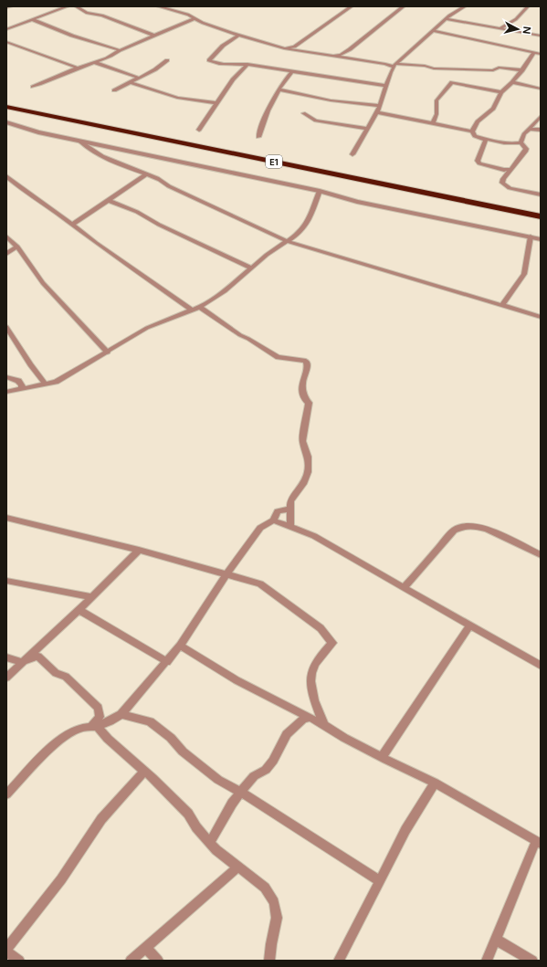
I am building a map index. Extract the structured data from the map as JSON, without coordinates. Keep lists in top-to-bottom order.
{
  "streets": {
    "highway": ["E1"]
  },
  "north": "right"
}
